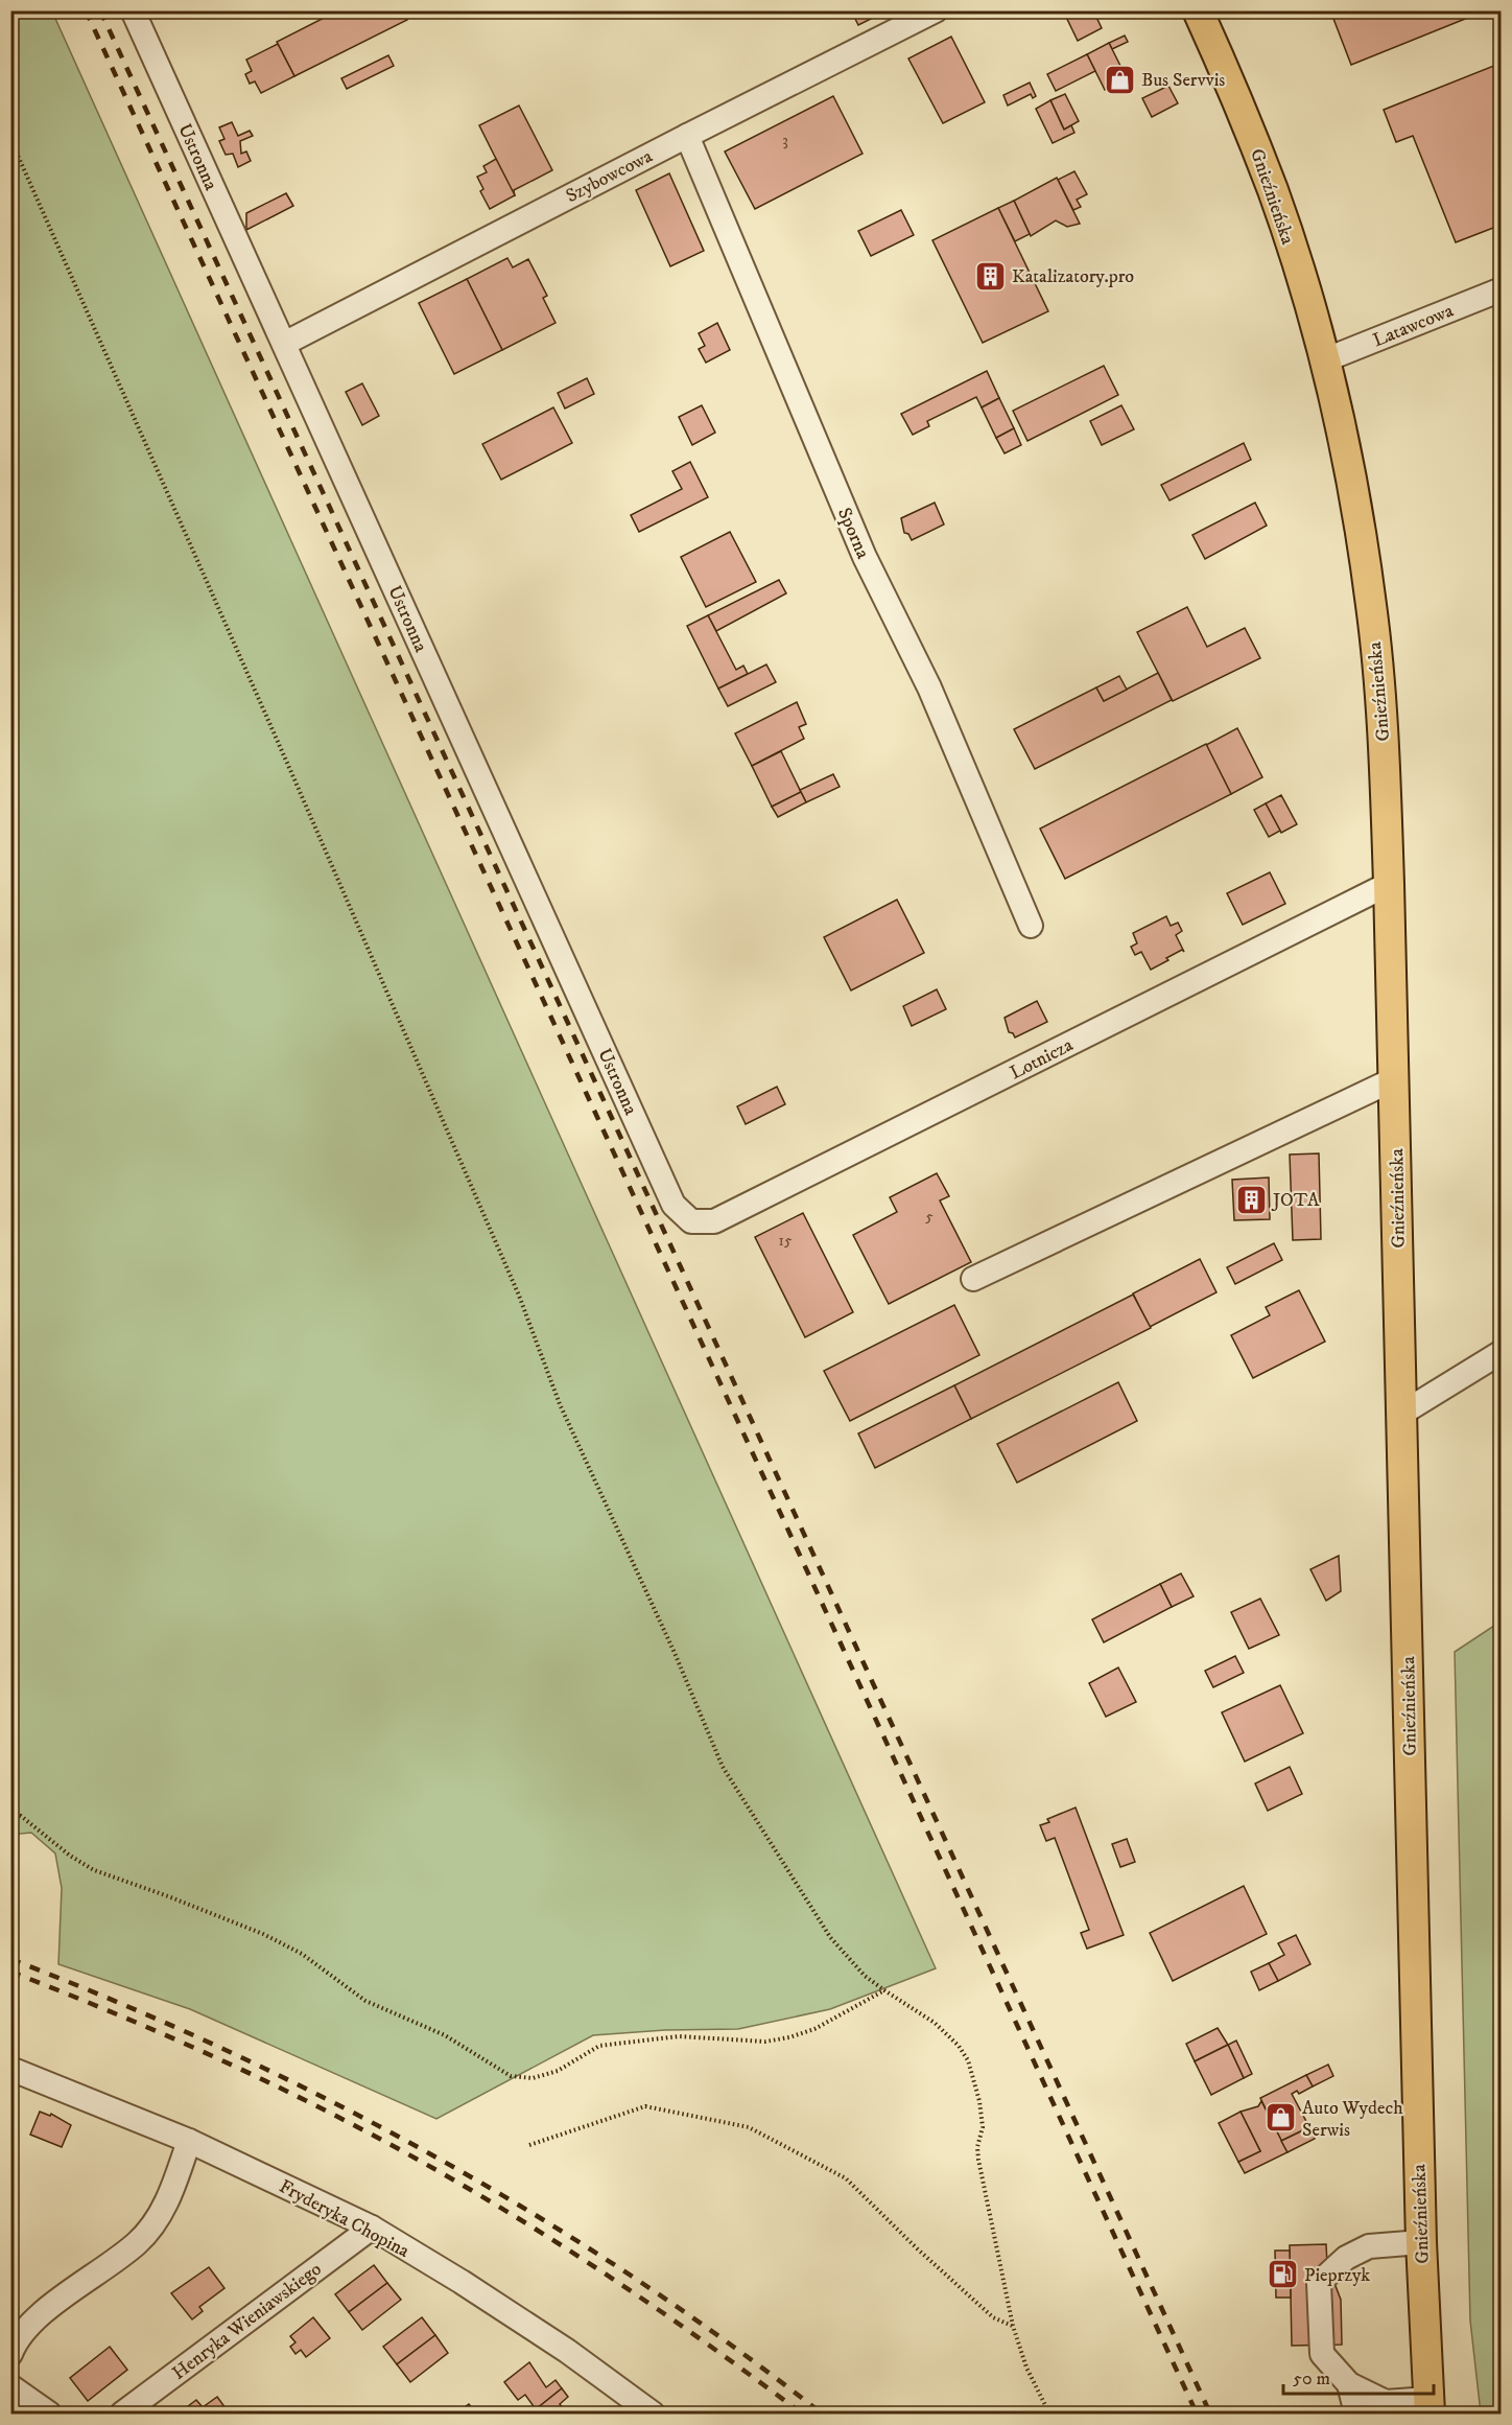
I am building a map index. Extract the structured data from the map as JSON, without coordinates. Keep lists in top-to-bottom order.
{
  "streets": {
    "main road": ["Gnieźnieńska"],
    "street": [
      "Ustronna",
      "Szybowcowa",
      "Latawcowa",
      "Sporna",
      "Lotnicza",
      "Fryderyka Chopina",
      "Henryka Wieniawskiego"
    ]
  },
  "crossings": [
    ["Ustronna", "Szybowcowa"],
    ["Ustronna", "Lotnicza"],
    ["Szybowcowa", "Sporna"],
    ["Gnieźnieńska", "Latawcowa"],
    ["Gnieźnieńska", "Lotnicza"],
    ["Fryderyka Chopina", "Henryka Wieniawskiego"]
  ],
  "places": {
    "shop": ["Bus Servvis", "Auto Wydech Serwis"],
    "building": ["Katalizatory.pro", "JOTA"],
    "fuel station": ["Pieprzyk"]
  },
  "house_numbers": ["3", "5", "15"],
  "scale_bar": "50 m"
}
